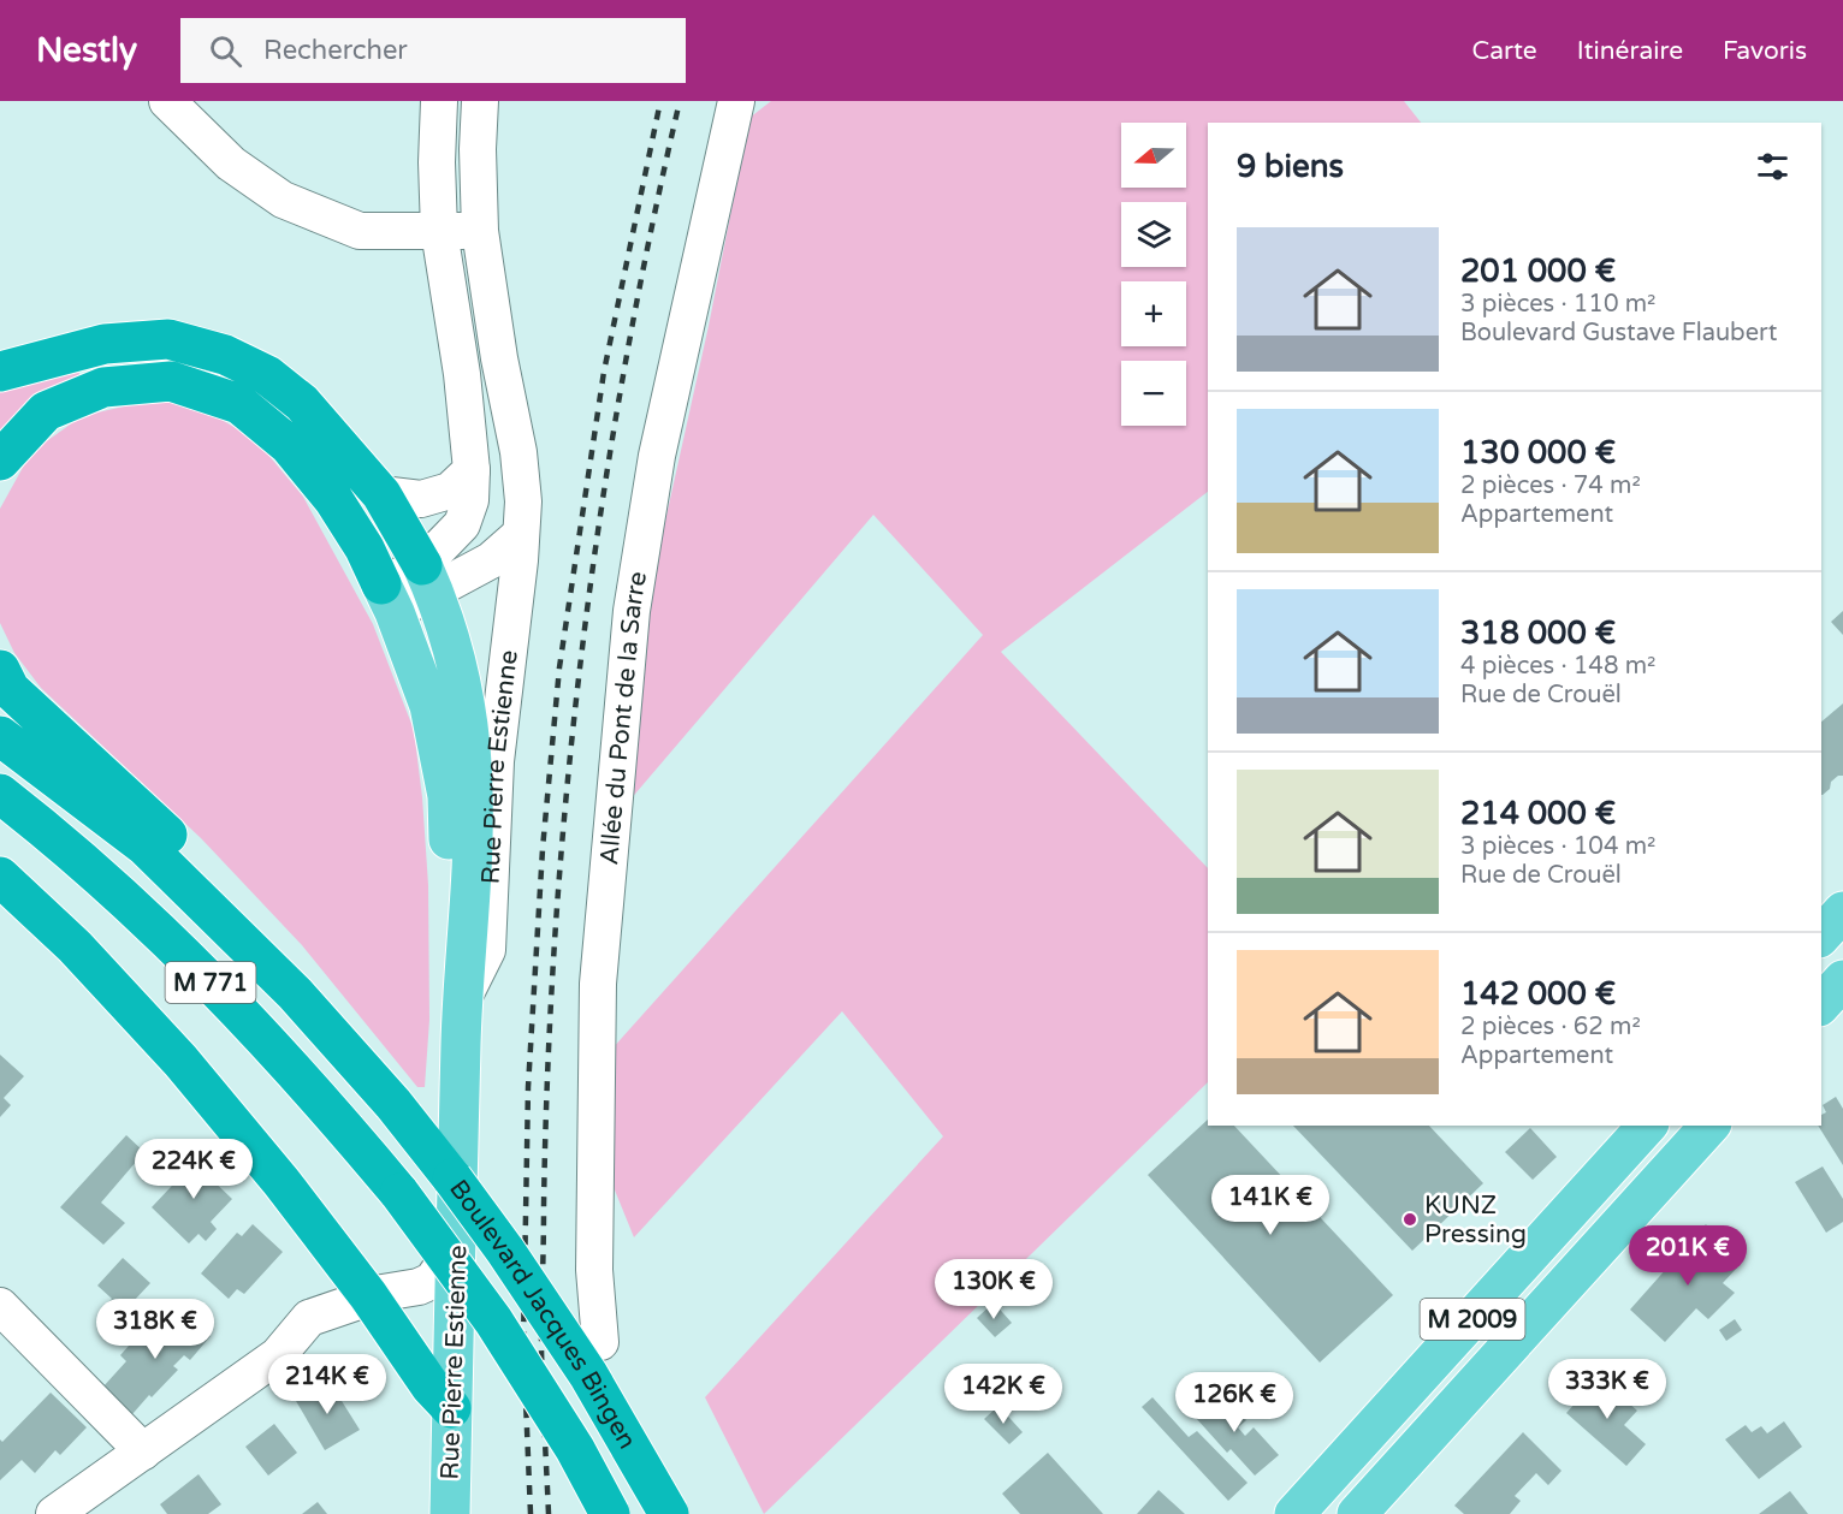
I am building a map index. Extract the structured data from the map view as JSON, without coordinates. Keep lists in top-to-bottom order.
{
  "streets": {
    "highway": ["M 771", "Boulevard Jacques Bingen"],
    "main road": ["Rue Pierre Estienne", "M 2009"],
    "street": ["Allée du Pont de la Sarre"]
  },
  "places": ["KUNZ Pressing"],
  "north": "left",
  "page": {
    "header": "Nestly",
    "search": "Rechercher",
    "nav": ["Carte", "Itinéraire", "Favoris"],
    "map_buttons": ["+", "−"],
    "heading": "9 biens",
    "list": [
      {
        "name": "201 000 €",
        "note": "3 pièces · 110 m² · Boulevard Gustave Flaubert"
      },
      {
        "name": "130 000 €",
        "note": "2 pièces · 74 m² · Appartement"
      },
      {
        "name": "318 000 €",
        "note": "4 pièces · 148 m² · Rue de Crouël"
      },
      {
        "name": "214 000 €",
        "note": "3 pièces · 104 m² · Rue de Crouël"
      },
      {
        "name": "142 000 €",
        "note": "2 pièces · 62 m² · Appartement"
      }
    ],
    "price": [
      "224K €",
      "141K €",
      "201K €",
      "130K €",
      "318K €",
      "214K €",
      "333K €",
      "142K €",
      "126K €"
    ]
  }
}
